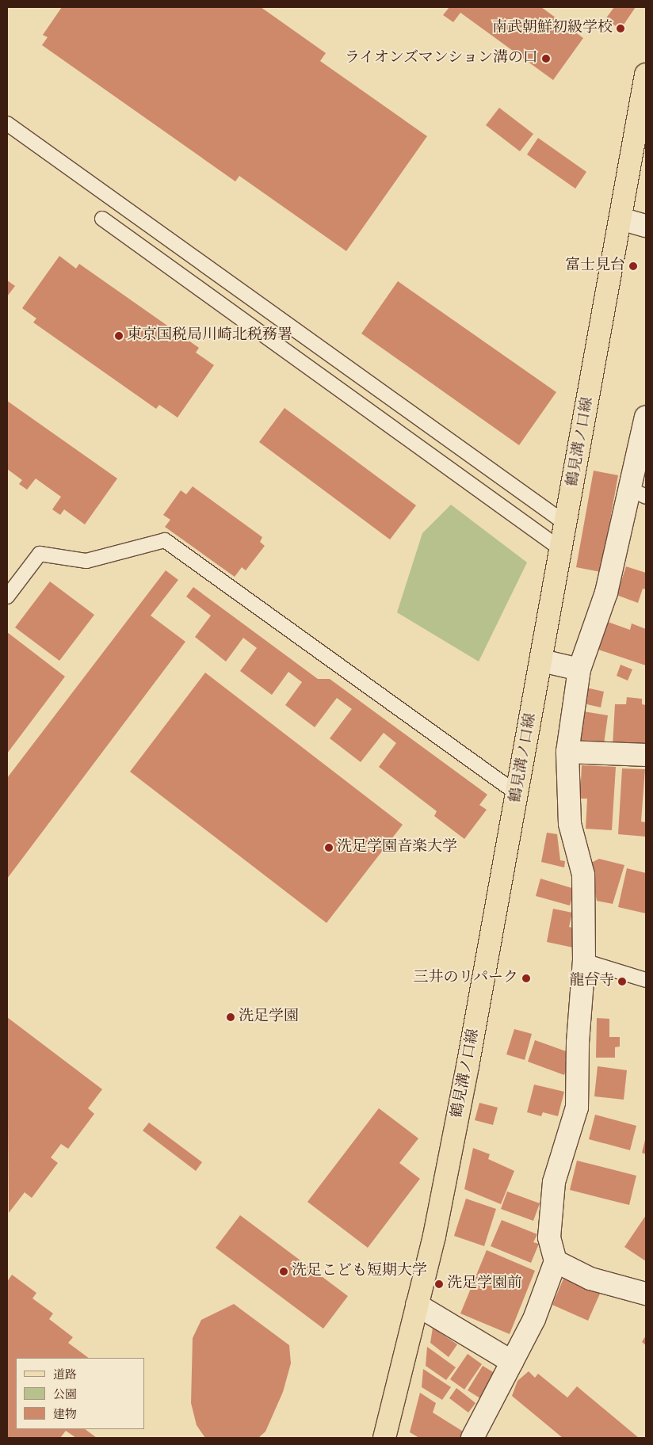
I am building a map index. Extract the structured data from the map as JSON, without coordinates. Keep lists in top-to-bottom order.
{
  "streets": {
    "main road": ["鶴見溝ノ口線"]
  },
  "places": [
    "南武朝鮮初級学校",
    "ライオンズマンション溝の口",
    "富士見台",
    "東京国税局川崎北税務署",
    "洗足学園音楽大学",
    "三井のリパーク",
    "龍台寺",
    "洗足学園",
    "洗足こども短期大学",
    "洗足学園前"
  ],
  "legend": ["道路", "公園", "建物"]
}
